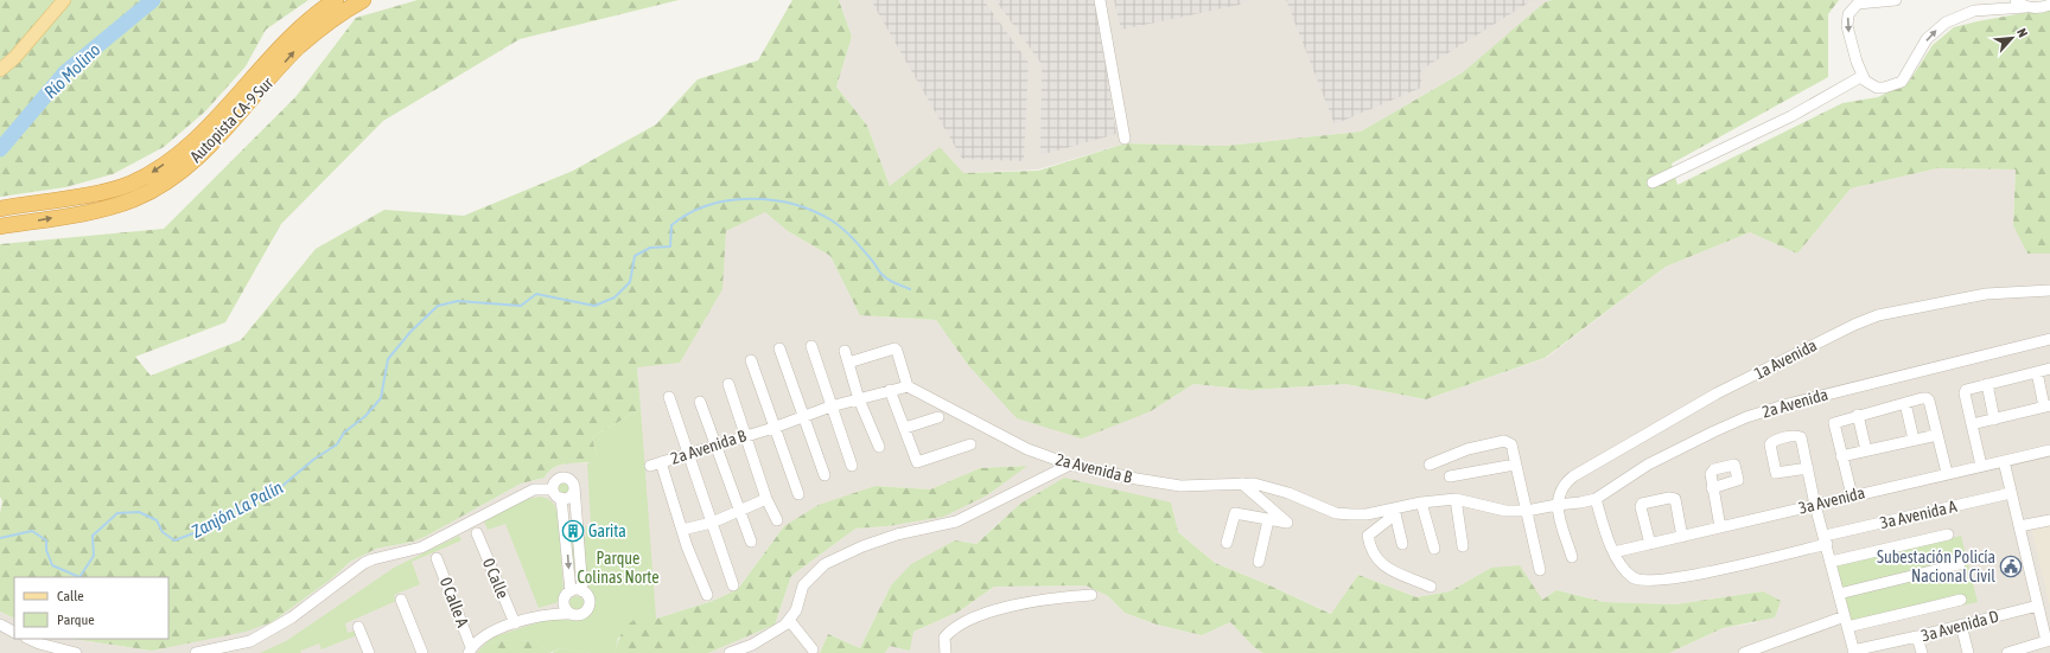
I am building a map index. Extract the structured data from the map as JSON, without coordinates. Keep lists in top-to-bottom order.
{
  "streets": {
    "highway": ["Autopista CA-9 Sur"],
    "street": [
      "1a Avenida",
      "2a Avenida",
      "2a Avenida B",
      "3a Avenida",
      "3a Avenida A",
      "0 Calle",
      "0 Calle A",
      "3a Avenida D"
    ]
  },
  "crossings": [
    ["1a Avenida", "2a Avenida"],
    ["1a Avenida", "2a Avenida B"],
    ["2a Avenida", "2a Avenida B"],
    ["3a Avenida", "3a Avenida A"]
  ],
  "water": ["Río Molino", "Zanjón La Palín"],
  "parks": ["Parque Colinas Norte"],
  "places": {
    "building": ["Garita"],
    "public building": ["Subestación Policía Nacional Civil"]
  },
  "legend": ["Calle", "Parque"],
  "north": "top right"
}
